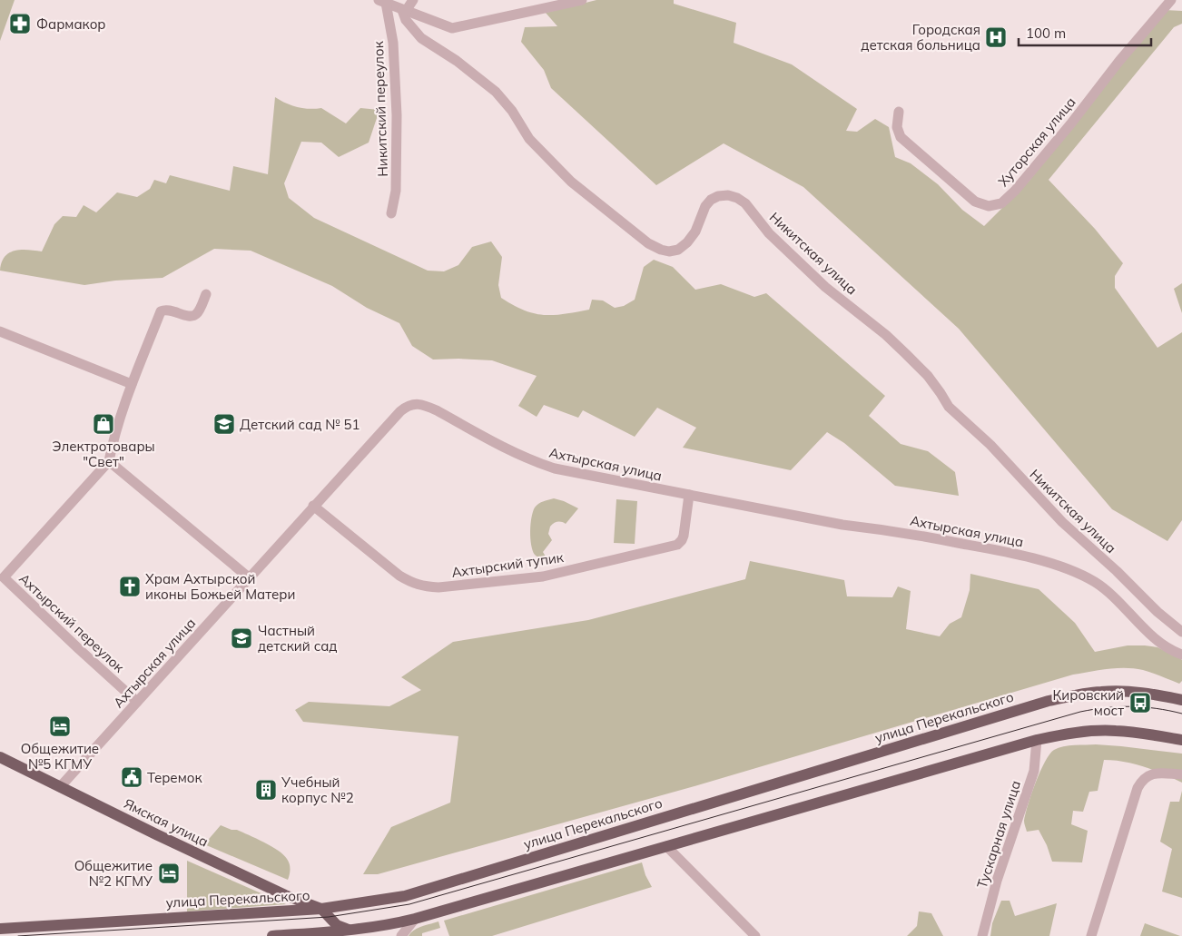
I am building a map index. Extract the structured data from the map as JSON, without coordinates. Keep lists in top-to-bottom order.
{
  "streets": {
    "main road": ["улица Перекальского", "Ямская улица"],
    "street": [
      "Никитский переулок",
      "Хуторская улица",
      "Никитская улица",
      "Ахтырская улица",
      "Ахтырский тупик",
      "Ахтырский переулок",
      "Тускарная улица"
    ]
  },
  "crossings": [
    ["Ахтырская улица", "Ахтырский тупик"],
    ["Ахтырская улица", "Ахтырский переулок"],
    ["Ахтырская улица", "Ямская улица"],
    ["улица Перекальского", "Ямская улица"]
  ],
  "places": {
    "pharmacy": ["Фармакор"],
    "hospital": ["Городская детская больница"],
    "shop": ["Электротовары \"Свет\""],
    "school or university": ["Детский сад № 51", "Частный детский сад"],
    "church": ["Храм Ахтырской иконы Божьей Матери"],
    "bus stop": ["Кировский мост"],
    "hotel": ["Общежитие №5 КГМУ", "Общежитие №2 КГМУ"],
    "public building": ["Теремок"],
    "building": ["Учебный корпус №2"]
  },
  "scale_bar": "100 m"
}
